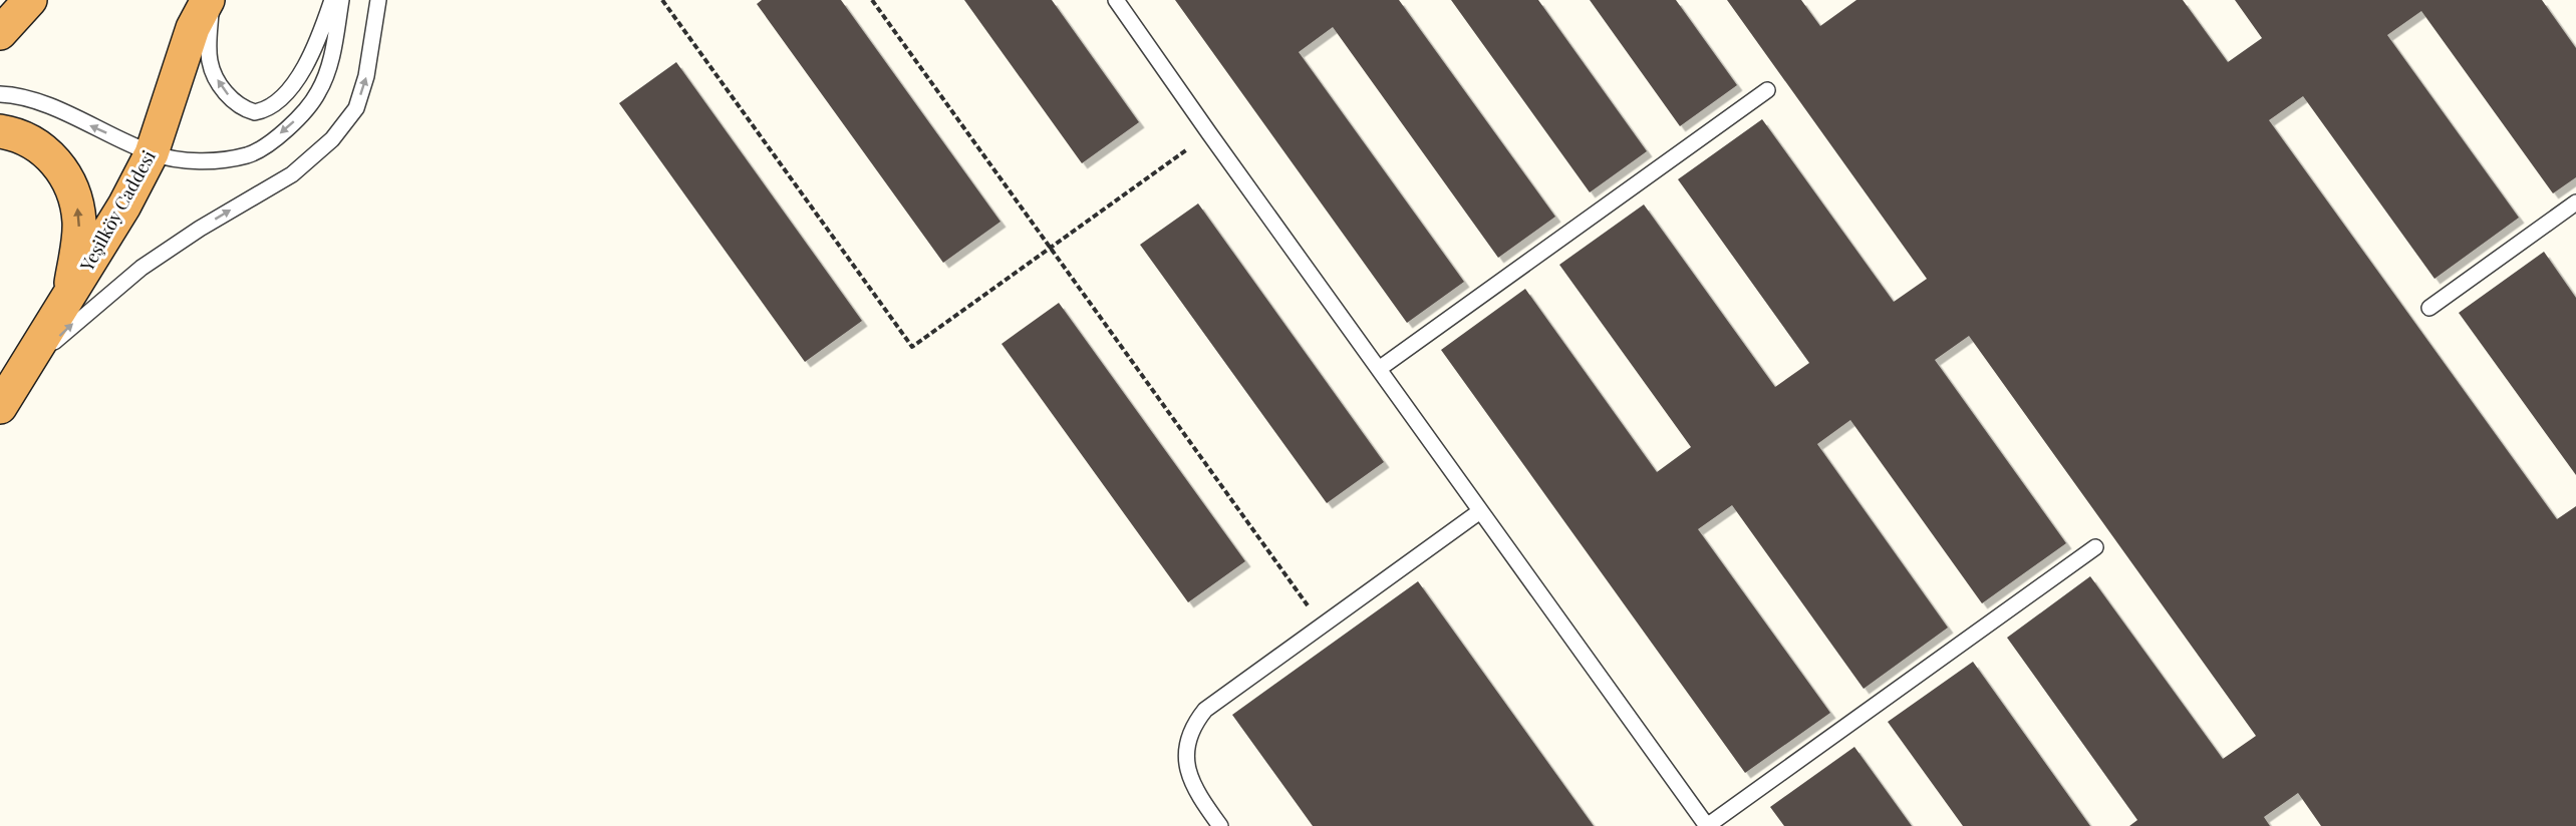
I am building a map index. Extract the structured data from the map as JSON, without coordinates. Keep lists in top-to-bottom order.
{
  "streets": {
    "highway": ["Yeşilköy Caddesi"]
  }
}
